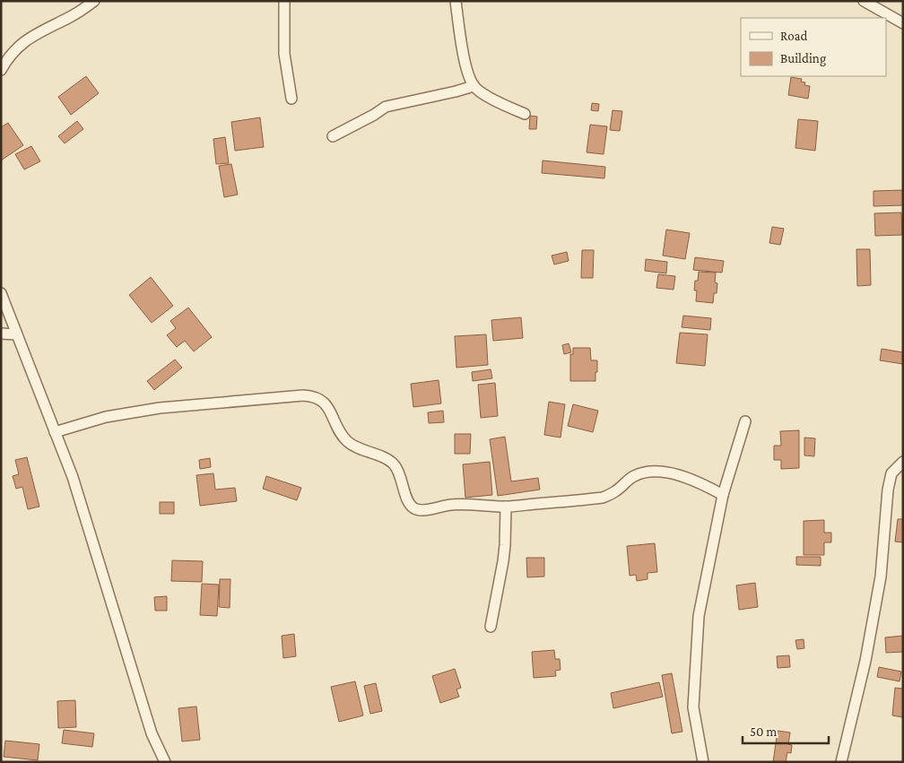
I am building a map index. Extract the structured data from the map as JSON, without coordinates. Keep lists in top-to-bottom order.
{
  "legend": ["Road", "Building"],
  "scale_bar": "50 m"
}
